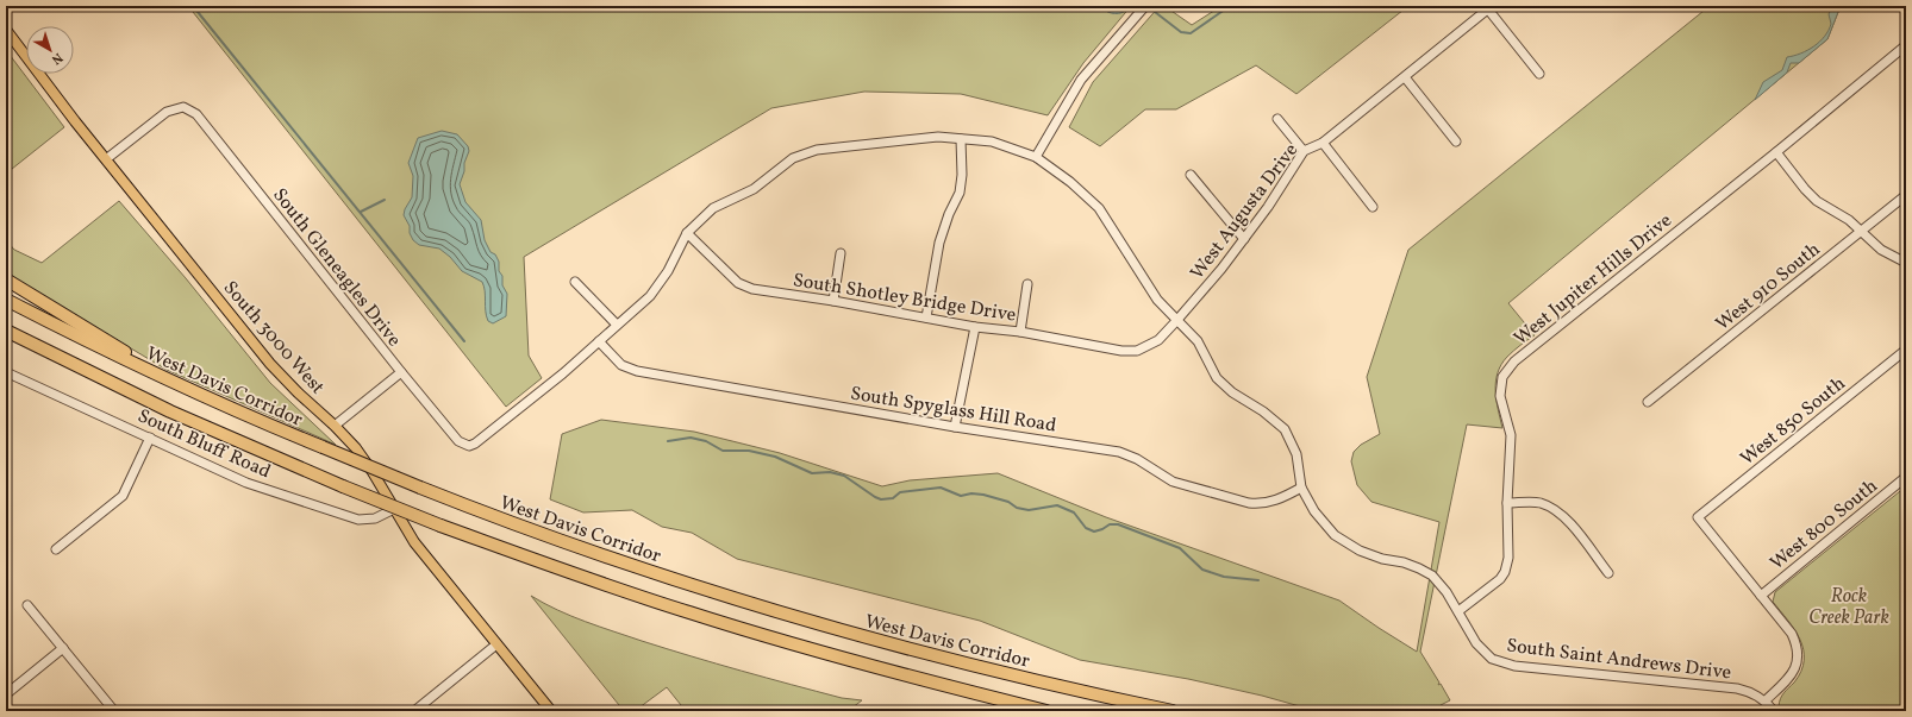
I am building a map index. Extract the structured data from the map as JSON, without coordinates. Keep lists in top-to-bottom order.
{
  "streets": {
    "highway": ["West Davis Corridor"],
    "main road": ["South 3000 West"],
    "street": [
      "West Augusta Drive",
      "South Gleneagles Drive",
      "West Jupiter Hills Drive",
      "West 910 South",
      "South Shotley Bridge Drive",
      "South Spyglass Hill Road",
      "West 850 South",
      "South Bluff Road",
      "West 800 South",
      "South Saint Andrews Drive"
    ]
  },
  "crossings": [
    ["West Augusta Drive", "South Shotley Bridge Drive"],
    ["West Augusta Drive", "South Saint Andrews Drive"],
    ["South Gleneagles Drive", "South 3000 West"],
    ["South Gleneagles Drive", "South Spyglass Hill Road"],
    ["West Jupiter Hills Drive", "South Saint Andrews Drive"],
    ["South Shotley Bridge Drive", "South Saint Andrews Drive"],
    ["South 3000 West", "South Bluff Road"],
    ["South Spyglass Hill Road", "South Saint Andrews Drive"],
    ["West 850 South", "West 800 South"]
  ],
  "parks": ["Rock Creek Park"],
  "north": "bottom right"
}
